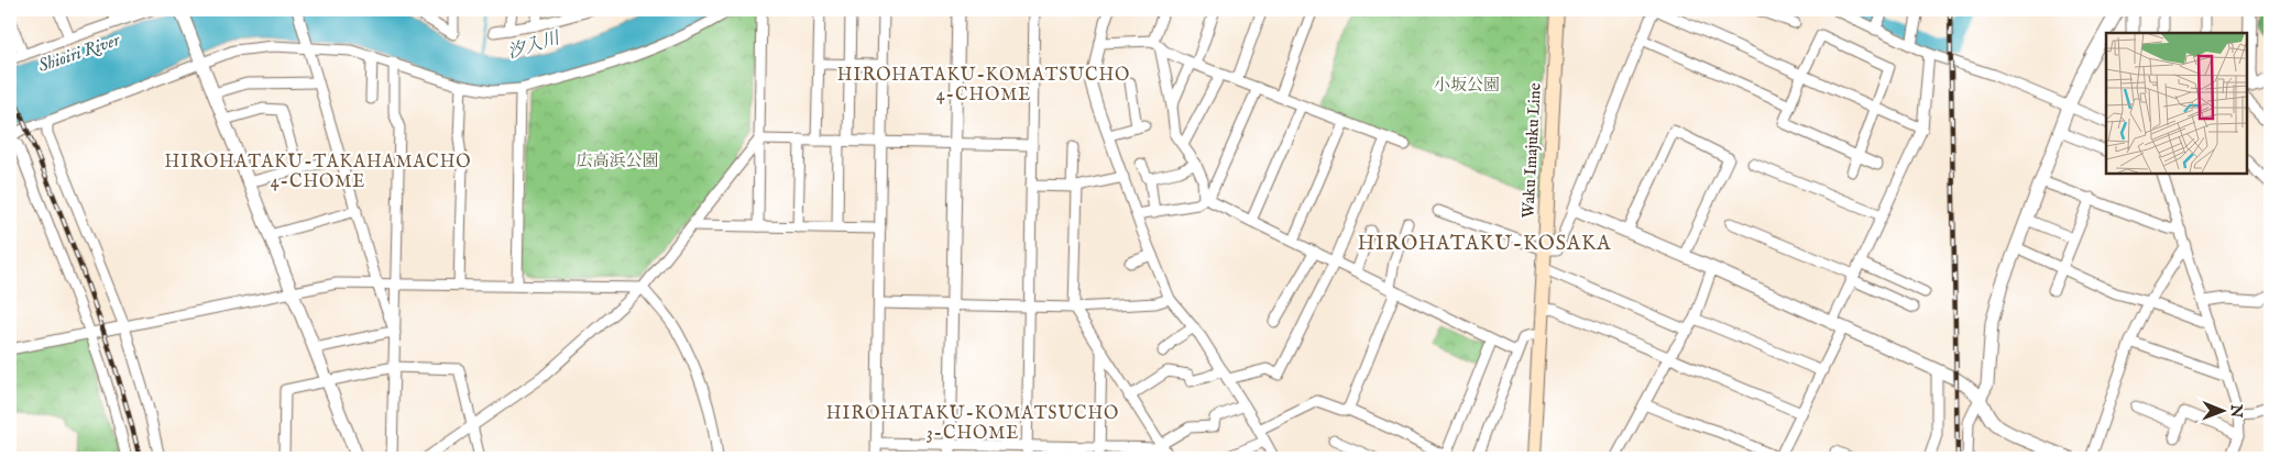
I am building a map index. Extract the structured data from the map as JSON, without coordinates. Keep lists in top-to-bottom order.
{
  "streets": {
    "main road": ["Waku Imajuku Line"]
  },
  "districts": [
    "HIROHATAKU-KOMATSUCHO 4-CHOME",
    "HIROHATAKU-TAKAHAMACHO 4-CHOME",
    "HIROHATAKU-KOSAKA",
    "HIROHATAKU-KOMATSUCHO 3-CHOME"
  ],
  "water": ["汐入川", "Shioiri River"],
  "parks": ["小坂公園", "広高浜公園"],
  "north": "right"
}
